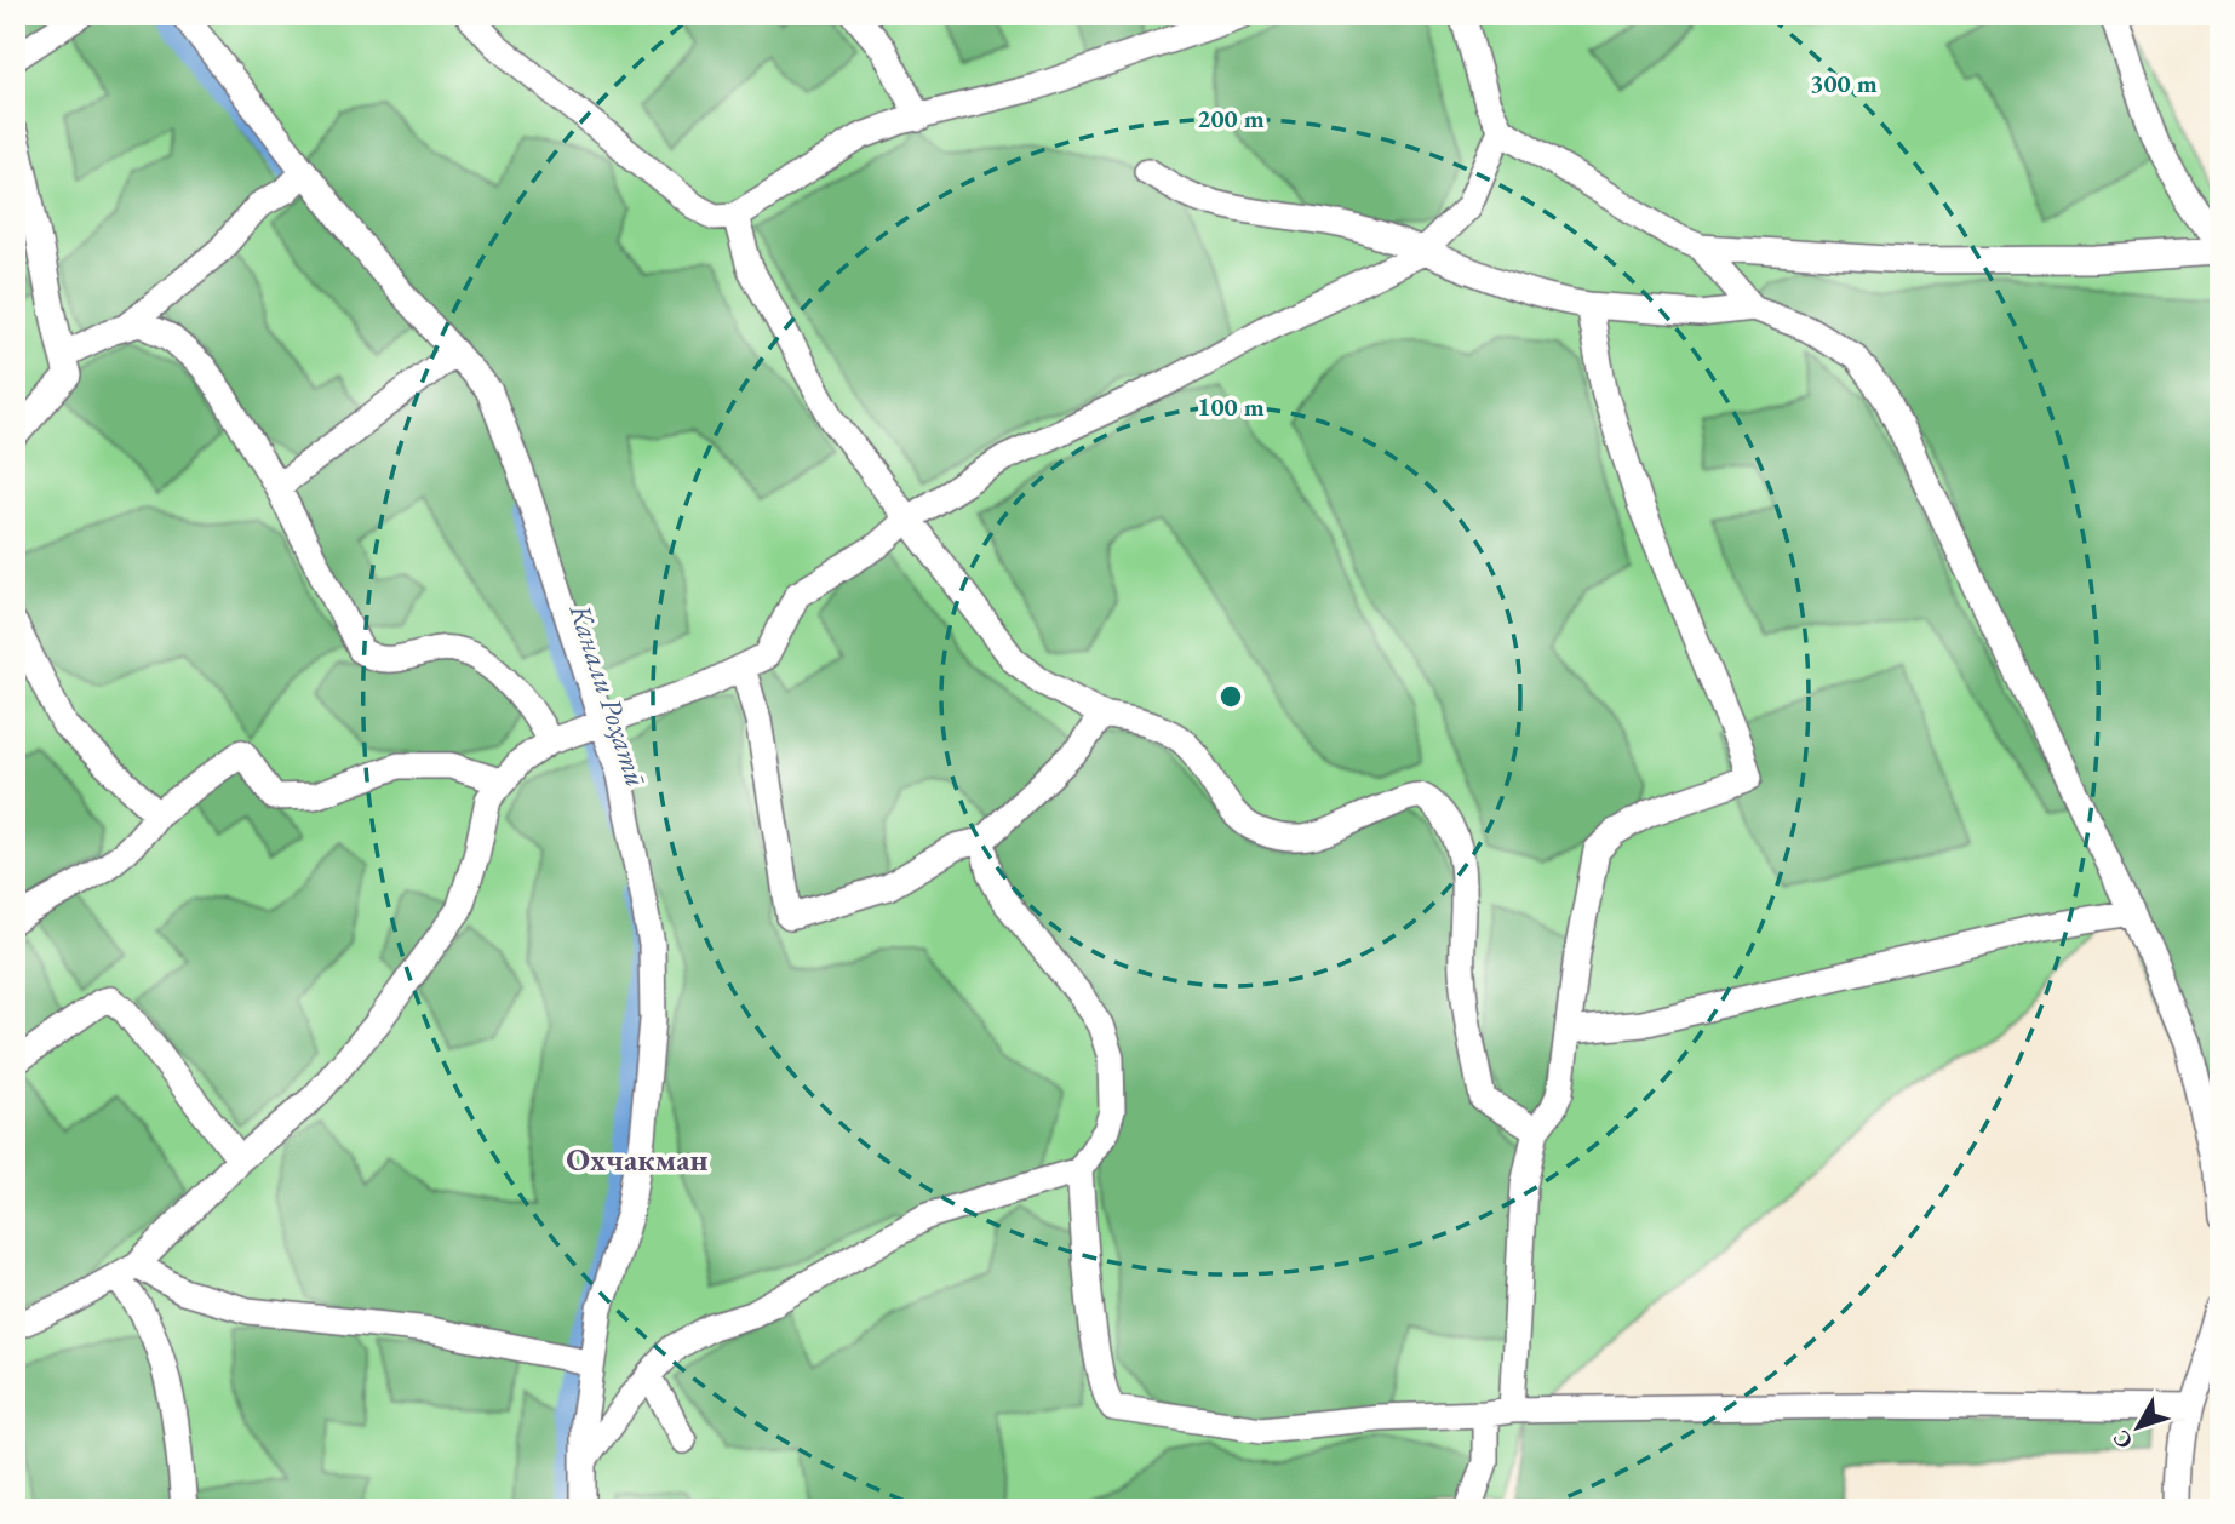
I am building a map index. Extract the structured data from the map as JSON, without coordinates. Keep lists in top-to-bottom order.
{
  "districts": ["Охчакман"],
  "water": ["Канали Роҳатӣ"],
  "north": "bottom left",
  "rings": ["300 m", "200 m", "100 m"]
}
